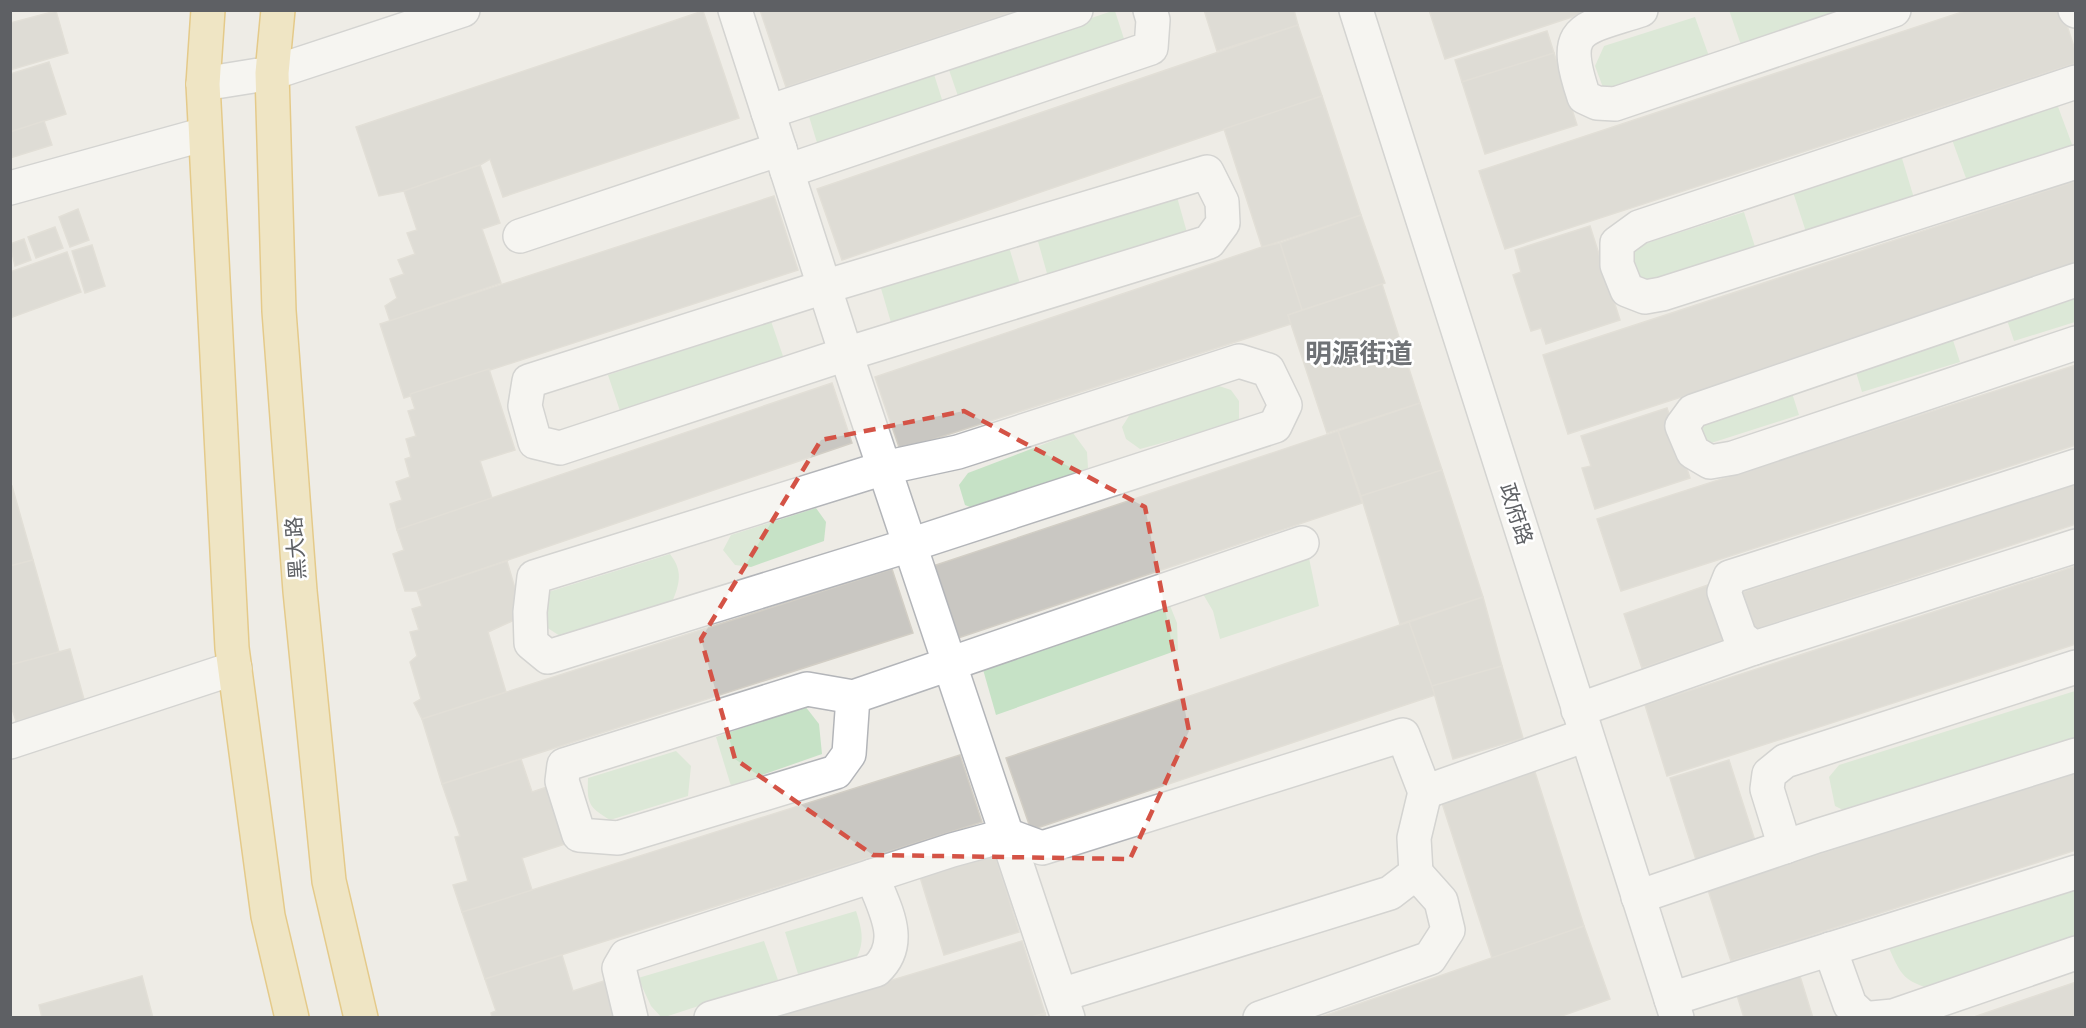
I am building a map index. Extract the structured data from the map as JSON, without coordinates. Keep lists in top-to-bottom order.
{
  "streets": {
    "highway": ["黑大路"],
    "street": ["政府路"]
  },
  "districts": ["明源街道"]
}
